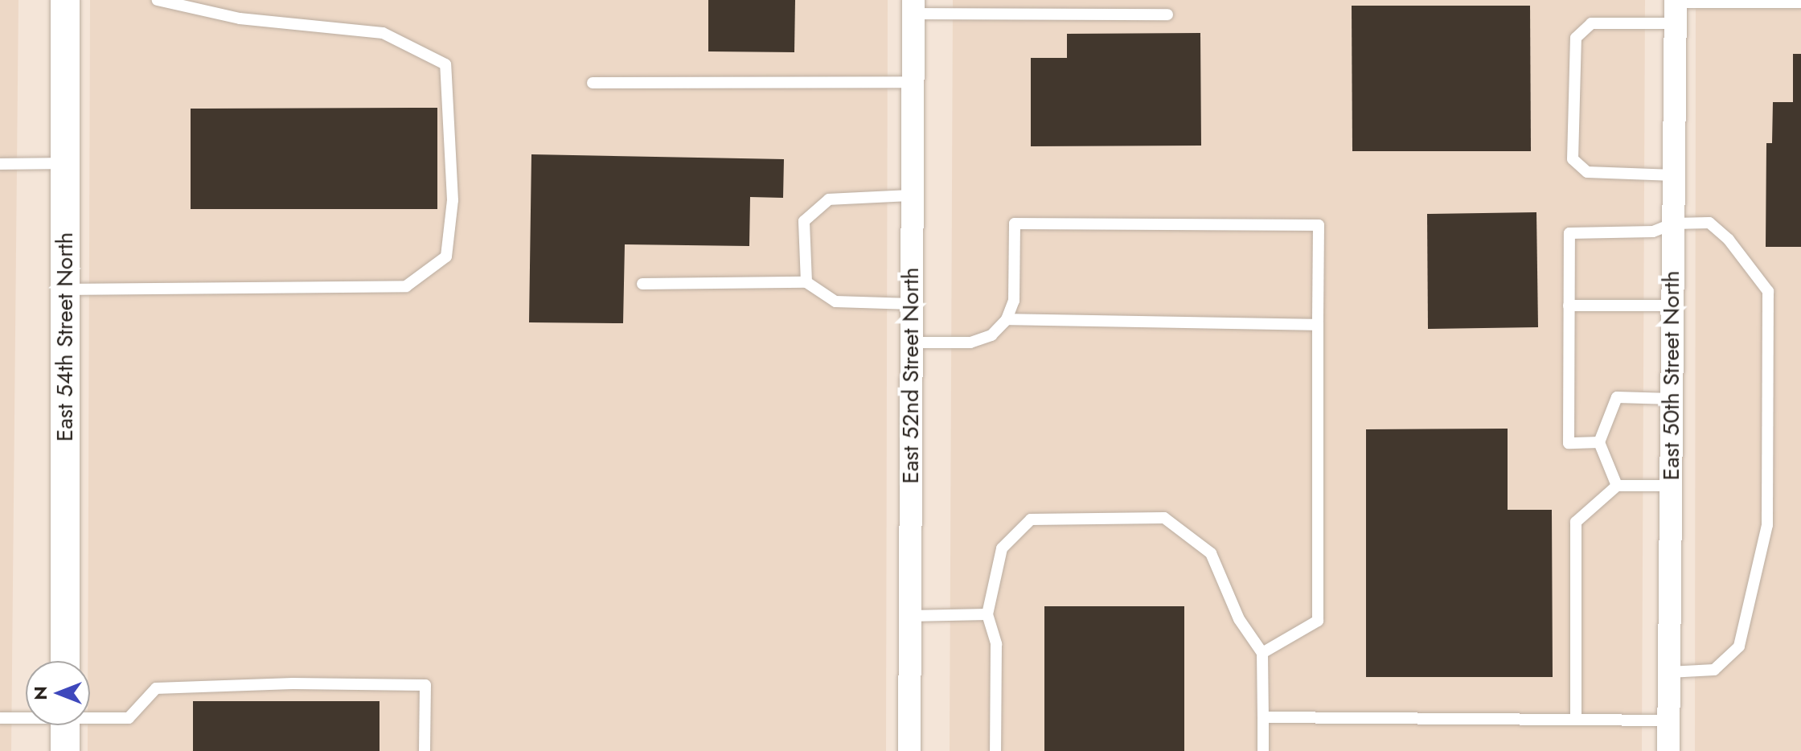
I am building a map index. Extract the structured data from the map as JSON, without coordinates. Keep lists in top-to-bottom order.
{
  "streets": {
    "street": ["East 54th Street North", "East 52nd Street North", "East 50th Street North"]
  },
  "north": "left"
}
